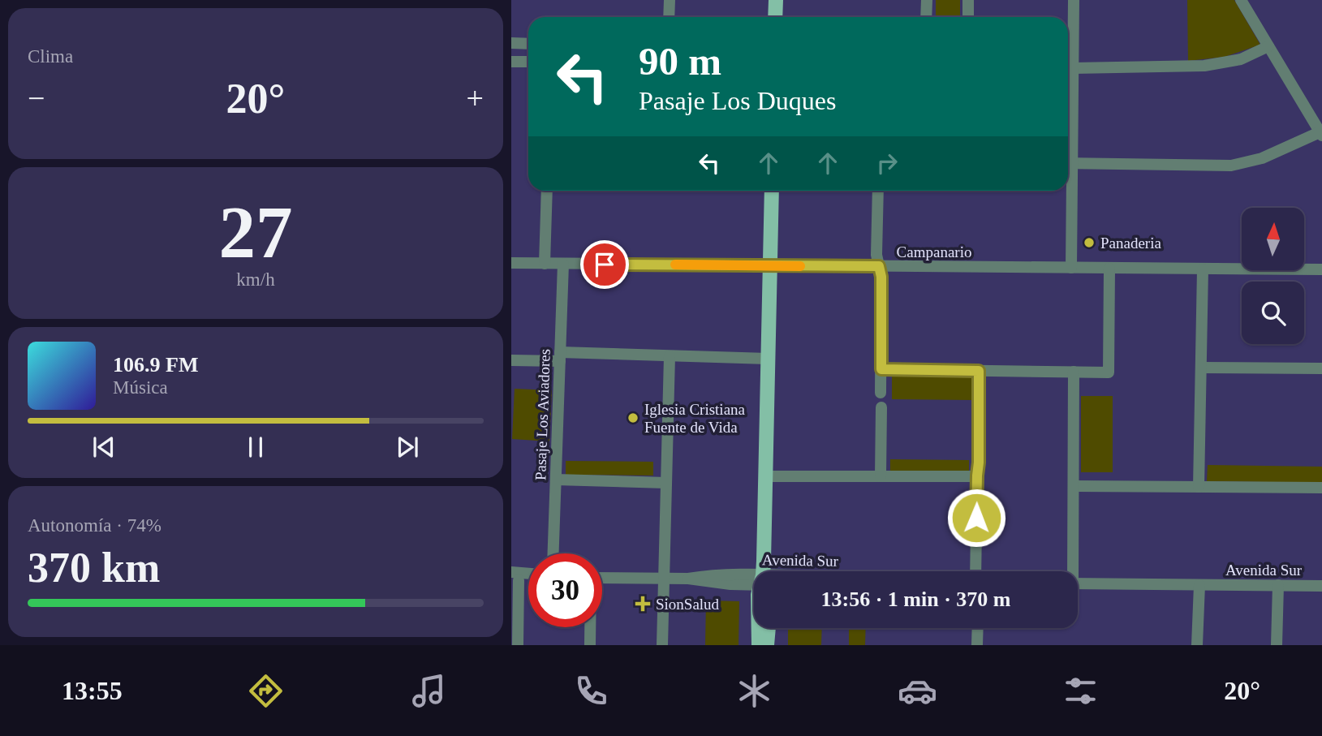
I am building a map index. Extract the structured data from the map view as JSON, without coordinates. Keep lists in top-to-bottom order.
{
  "streets": {
    "street": ["Campanario", "Pasaje Los Aviadores", "Avenida Sur"]
  },
  "crossings": [
    ["Campanario", "Pasaje Los Aviadores"]
  ],
  "places": {
    "other": ["Panaderia", "Iglesia Cristiana Fuente de Vida"],
    "health": ["SionSalud"]
  },
  "north": "top",
  "page": {
    "tile": [
      "Clima",
      ["27", "km/h"],
      ["Autonomía · 74%", "370 km"]
    ],
    "turn": ["90 m", "Pasaje Los Duques"],
    "heat": ["−", "20°", "+"],
    "song": ["106.9 FM", "Música"],
    "limit": "30",
    "trip": "13:56 · 1 min · 370 m",
    "tabs": ["13:55", "20°"]
  }
}
